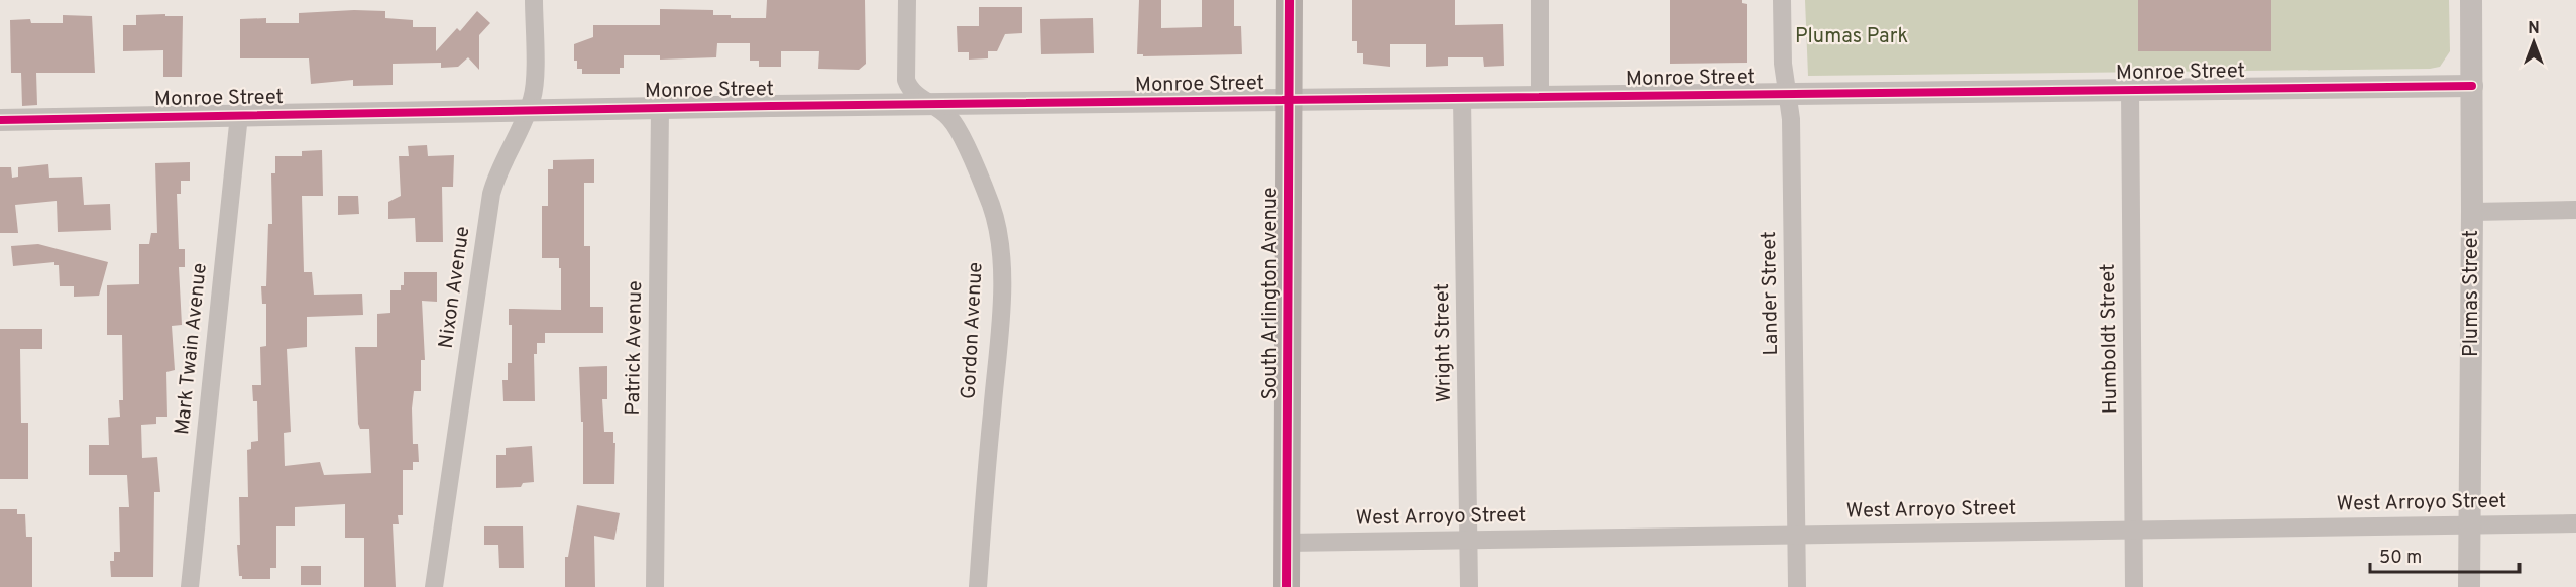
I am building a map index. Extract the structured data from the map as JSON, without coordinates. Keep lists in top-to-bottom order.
{
  "streets": {
    "main road": ["South Arlington Avenue"],
    "street": [
      "Monroe Street",
      "Nixon Avenue",
      "Lander Street",
      "Plumas Street",
      "Gordon Avenue",
      "Humboldt Street",
      "Wright Street",
      "Patrick Avenue",
      "Mark Twain Avenue",
      "West Arroyo Street"
    ]
  },
  "crossings": [
    ["Monroe Street", "Nixon Avenue"],
    ["Monroe Street", "South Arlington Avenue"],
    ["Monroe Street", "Lander Street"],
    ["Monroe Street", "Plumas Street"],
    ["Monroe Street", "Gordon Avenue"],
    ["Monroe Street", "Humboldt Street"],
    ["Monroe Street", "Wright Street"],
    ["Monroe Street", "Patrick Avenue"],
    ["Monroe Street", "Mark Twain Avenue"],
    ["South Arlington Avenue", "West Arroyo Street"],
    ["Lander Street", "West Arroyo Street"],
    ["Plumas Street", "West Arroyo Street"],
    ["Humboldt Street", "West Arroyo Street"],
    ["Wright Street", "West Arroyo Street"]
  ],
  "parks": ["Plumas Park"],
  "scale_bar": "50 m",
  "north": "top"
}
